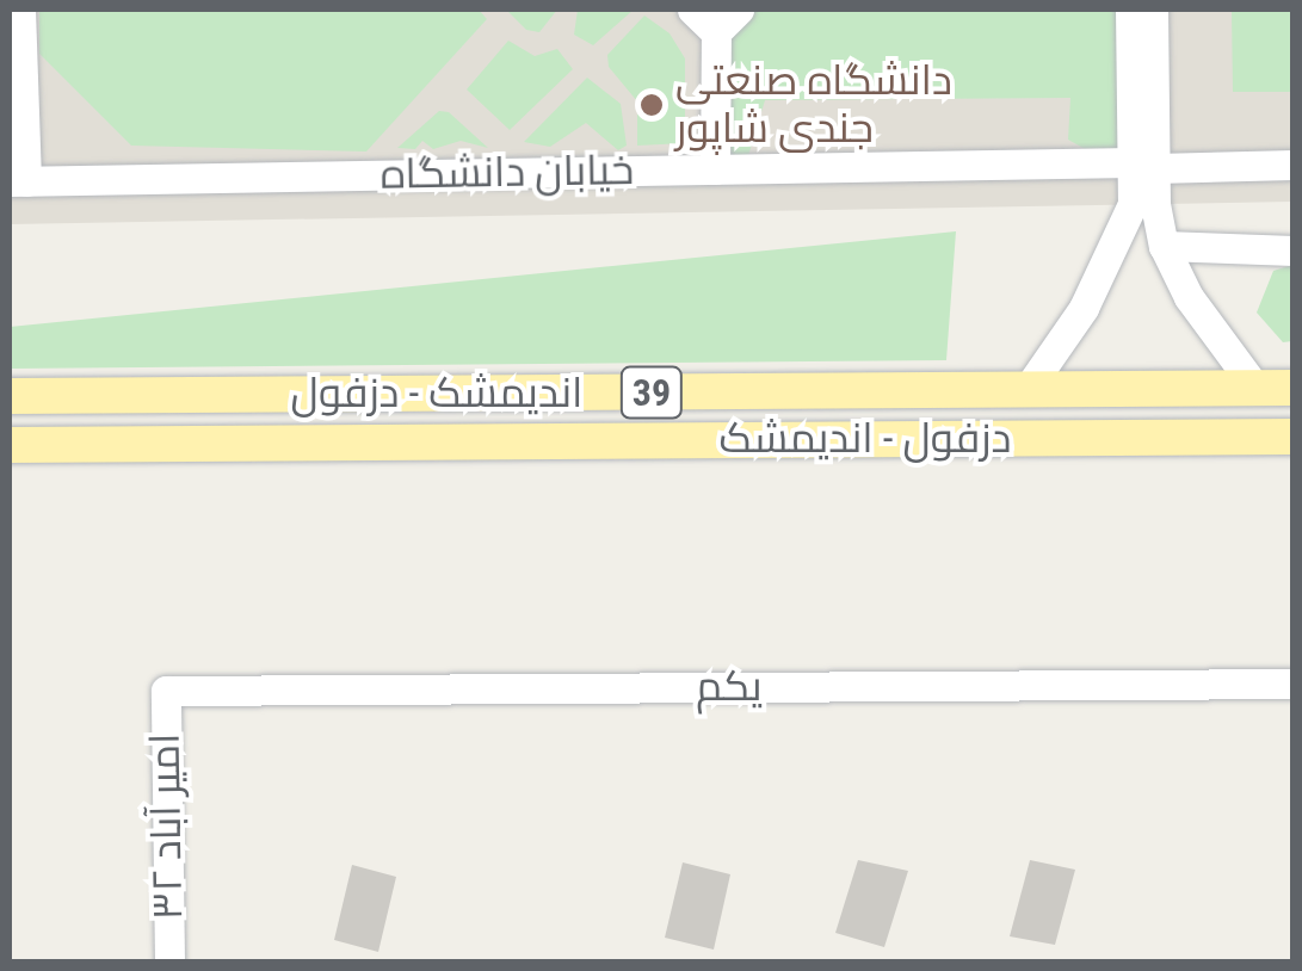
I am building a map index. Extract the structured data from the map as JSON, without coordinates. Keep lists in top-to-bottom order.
{
  "streets": {
    "main road": ["39", "اندیمشک - دزفول", "دزفول - اندیمشک"],
    "street": ["خیابان دانشگاه", "یکم", "۳۲ امیر آباد"]
  },
  "crossings": [
    ["یکم", "۳۲ امیر آباد"]
  ],
  "places": ["دانشگاه صنعتی جندی شاپور"]
}
